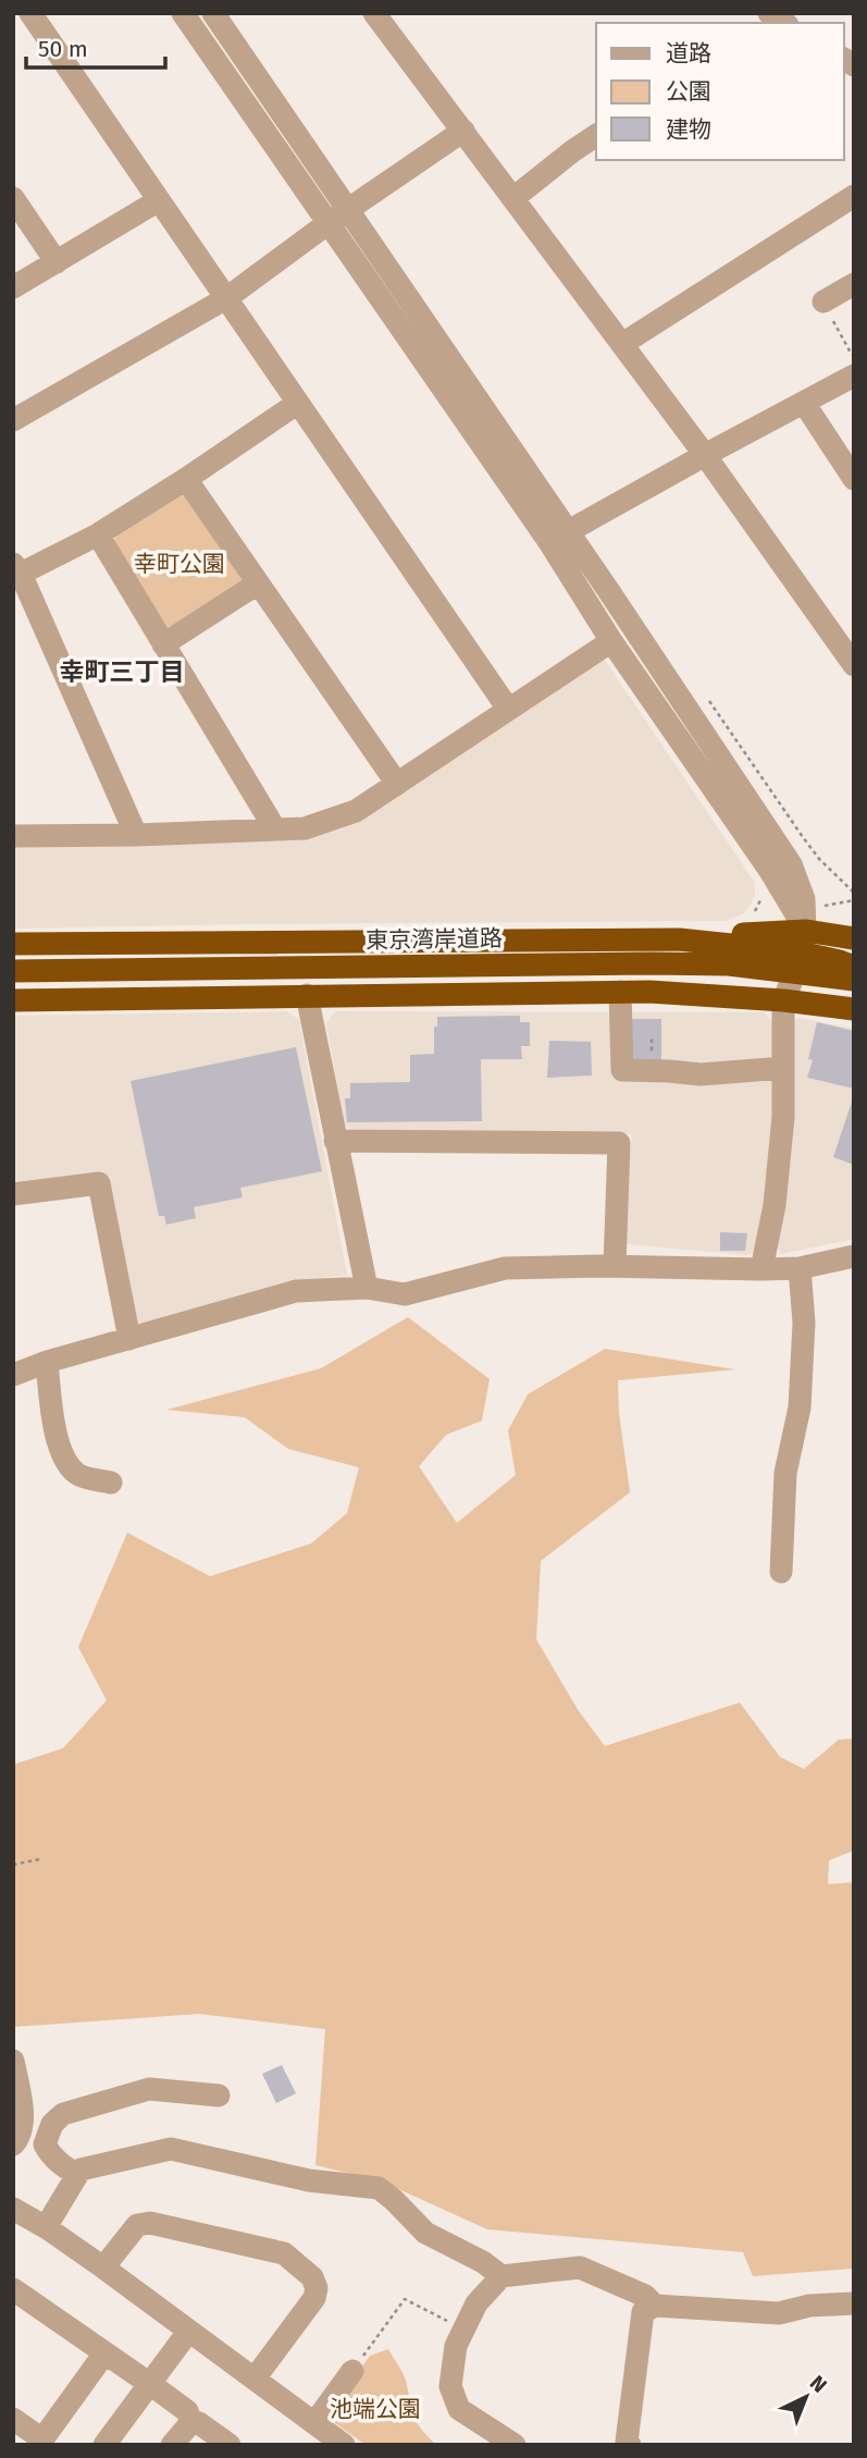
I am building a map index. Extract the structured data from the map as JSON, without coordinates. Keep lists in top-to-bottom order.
{
  "streets": {
    "highway": ["東京湾岸道路"]
  },
  "districts": ["幸町三丁目"],
  "parks": ["幸町公園", "池端公園"],
  "legend": ["道路", "公園", "建物"],
  "scale_bar": "50 m",
  "north": "top right"
}
